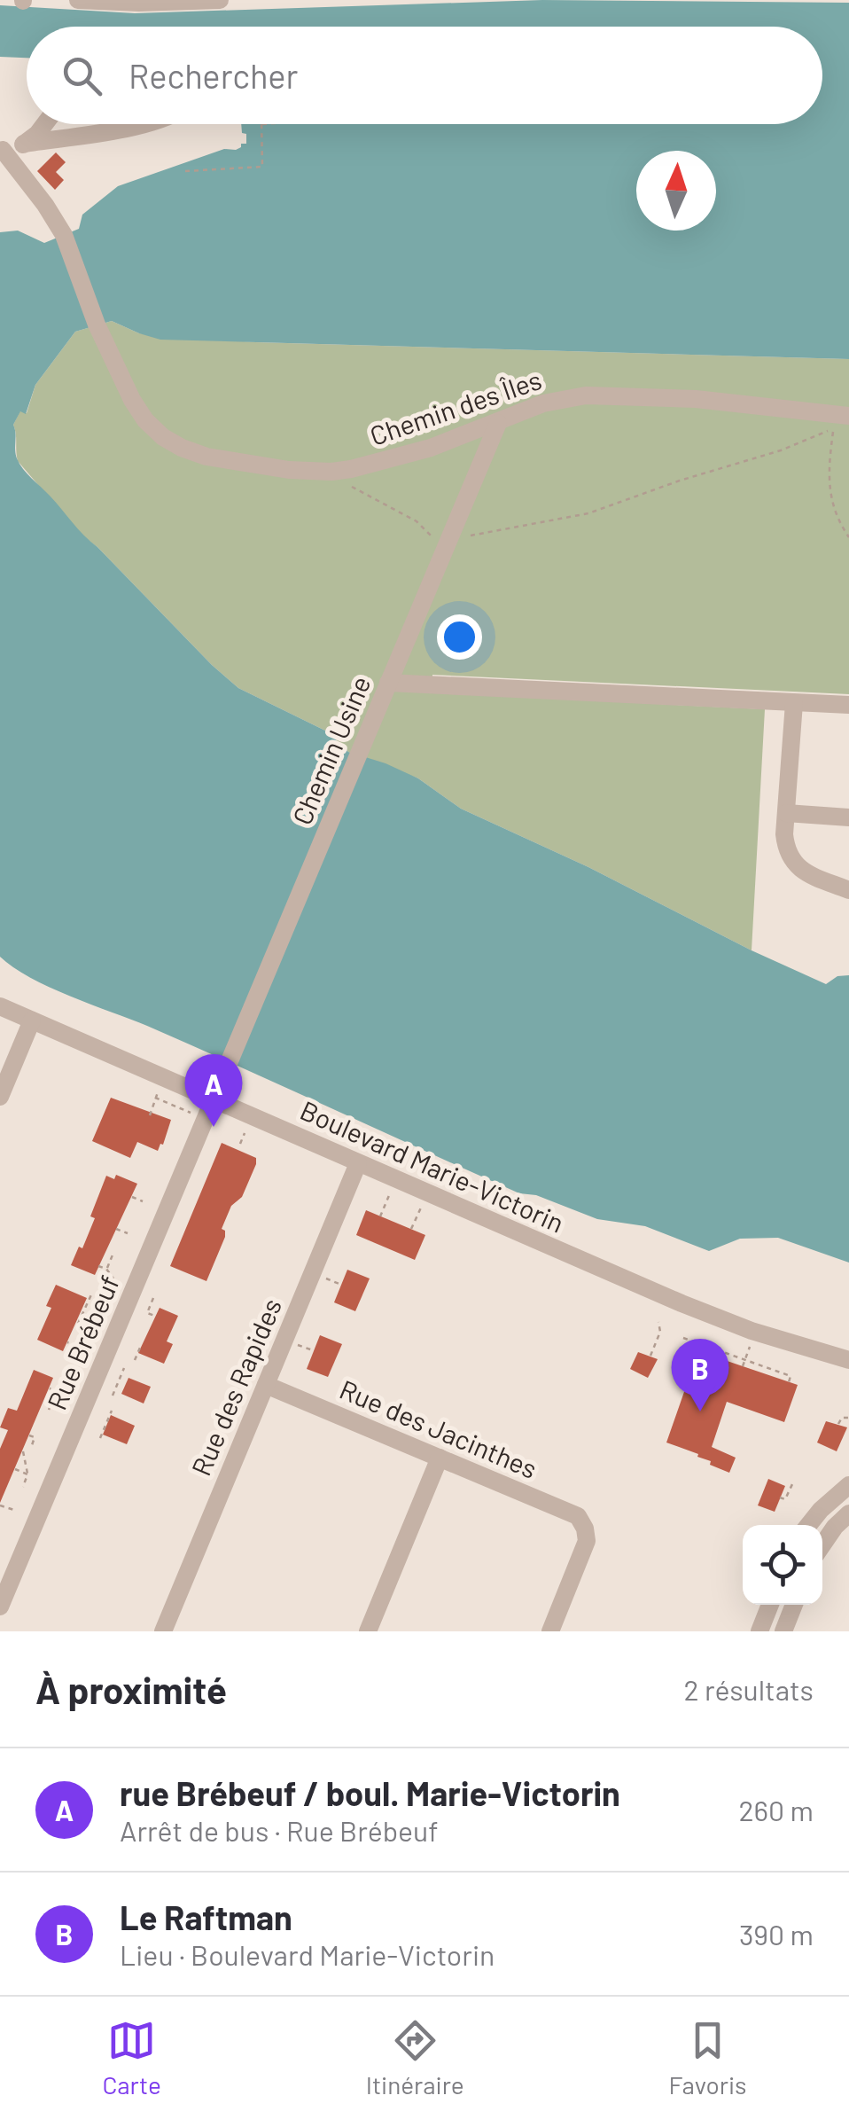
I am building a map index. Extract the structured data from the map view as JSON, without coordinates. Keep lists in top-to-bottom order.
{
  "streets": {
    "street": [
      "Chemin des Îles",
      "Chemin Usine",
      "Boulevard Marie-Victorin",
      "Rue Brébeuf",
      "Rue des Rapides",
      "Rue des Jacinthes"
    ]
  },
  "crossings": [
    ["Chemin des Îles", "Chemin Usine"],
    ["Chemin Usine", "Boulevard Marie-Victorin"],
    ["Chemin Usine", "Rue Brébeuf"],
    ["Boulevard Marie-Victorin", "Rue Brébeuf"],
    ["Boulevard Marie-Victorin", "Rue des Rapides"],
    ["Rue des Rapides", "Rue des Jacinthes"]
  ],
  "north": "top",
  "page": {
    "search": "Rechercher",
    "pins": ["A", "B"],
    "heading": ["À proximité", "2 résultats"],
    "list": [
      {
        "mark": "A",
        "name": "rue Brébeuf / boul. Marie-Victorin",
        "note": "Arrêt de bus · Rue Brébeuf",
        "value": "260 m"
      },
      {
        "mark": "B",
        "name": "Le Raftman",
        "note": "Lieu · Boulevard Marie-Victorin",
        "value": "390 m"
      }
    ],
    "nav": ["Carte", "Itinéraire", "Favoris"]
  }
}
